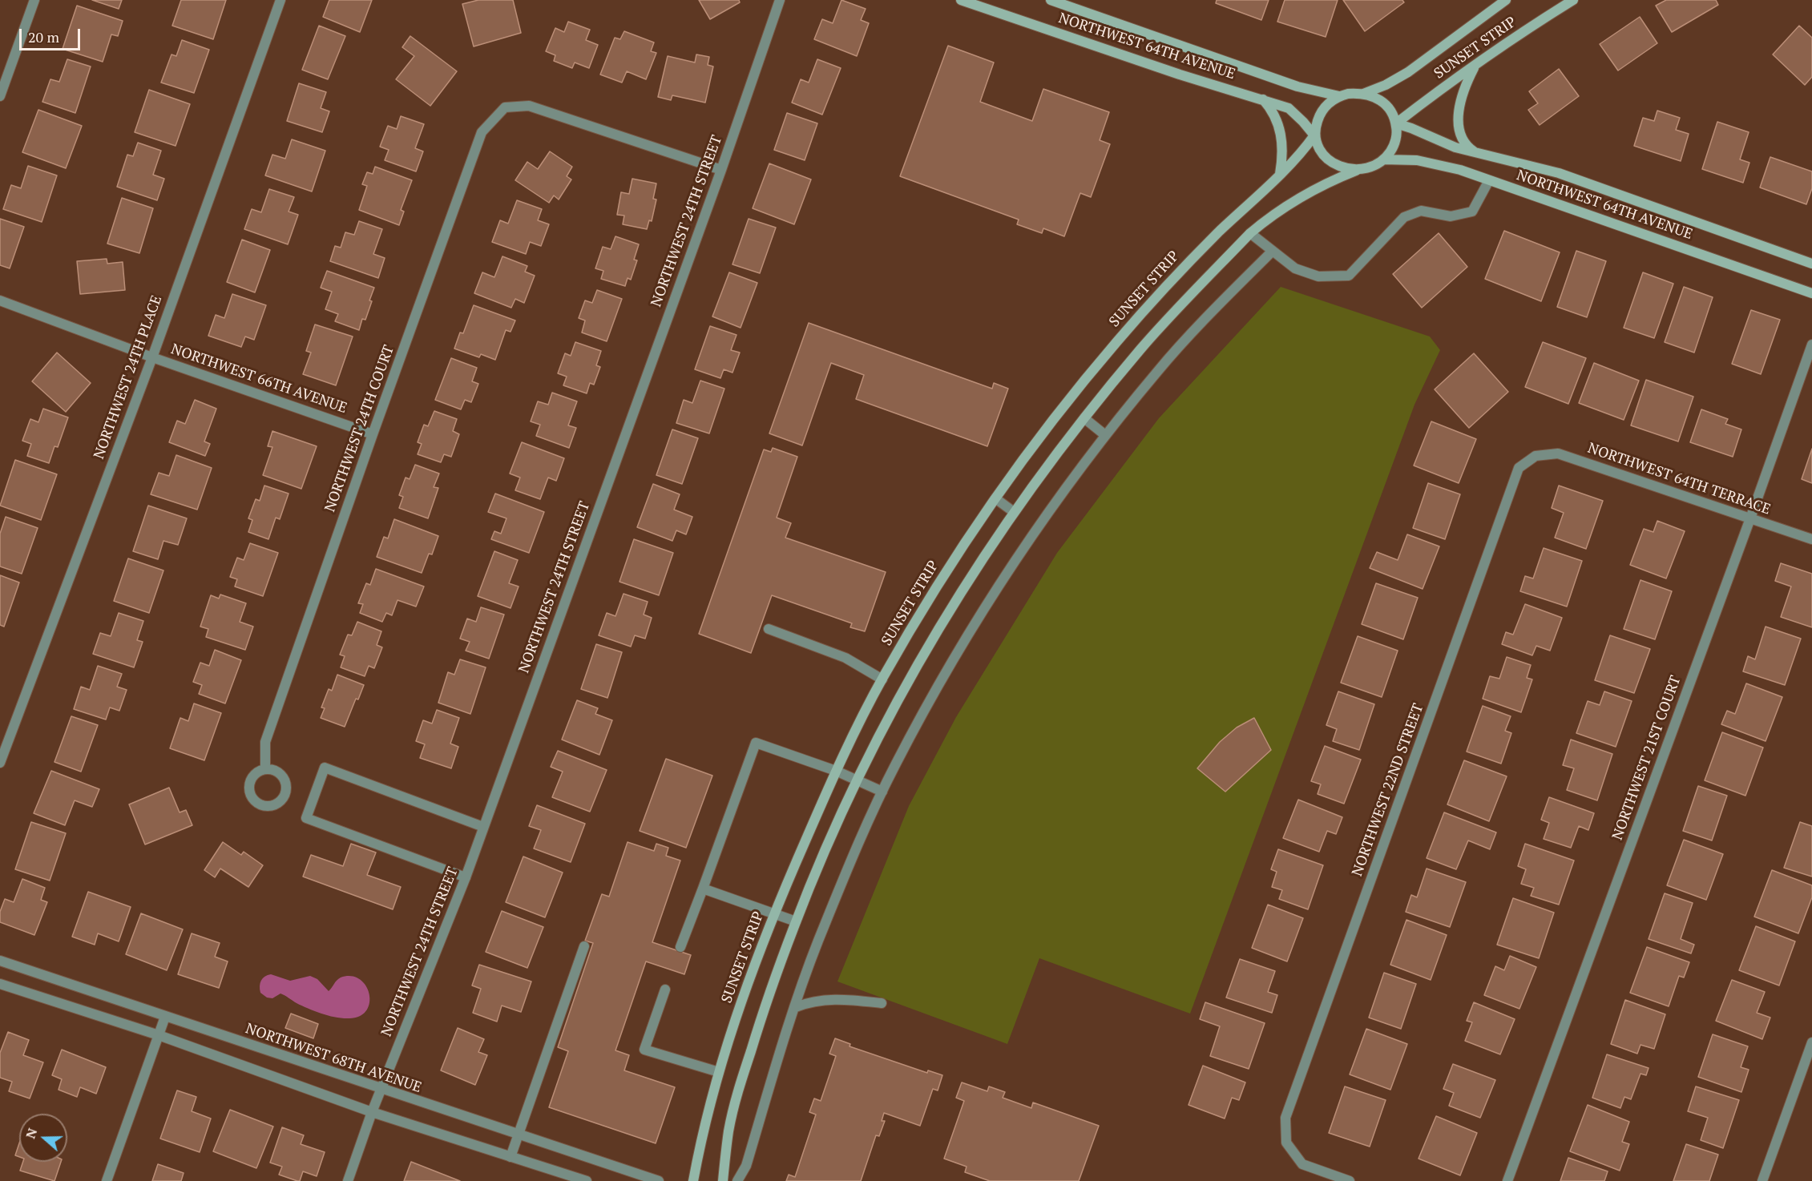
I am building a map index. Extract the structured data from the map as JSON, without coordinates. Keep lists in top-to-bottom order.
{
  "streets": {
    "street": [
      "NORTHWEST 64TH AVENUE",
      "SUNSET STRIP",
      "NORTHWEST 24TH STREET",
      "NORTHWEST 24TH PLACE",
      "NORTHWEST 66TH AVENUE",
      "NORTHWEST 24TH COURT",
      "NORTHWEST 64TH TERRACE",
      "NORTHWEST 21ST COURT",
      "NORTHWEST 22ND STREET",
      "NORTHWEST 68TH AVENUE"
    ]
  },
  "crossings": [
    ["NORTHWEST 64TH AVENUE", "SUNSET STRIP"],
    ["NORTHWEST 24TH STREET", "NORTHWEST 24TH COURT"],
    ["NORTHWEST 24TH STREET", "NORTHWEST 68TH AVENUE"],
    ["NORTHWEST 24TH PLACE", "NORTHWEST 66TH AVENUE"],
    ["NORTHWEST 66TH AVENUE", "NORTHWEST 24TH COURT"],
    ["NORTHWEST 64TH TERRACE", "NORTHWEST 21ST COURT"],
    ["NORTHWEST 64TH TERRACE", "NORTHWEST 22ND STREET"]
  ],
  "scale_bar": "20 m",
  "north": "left"
}
